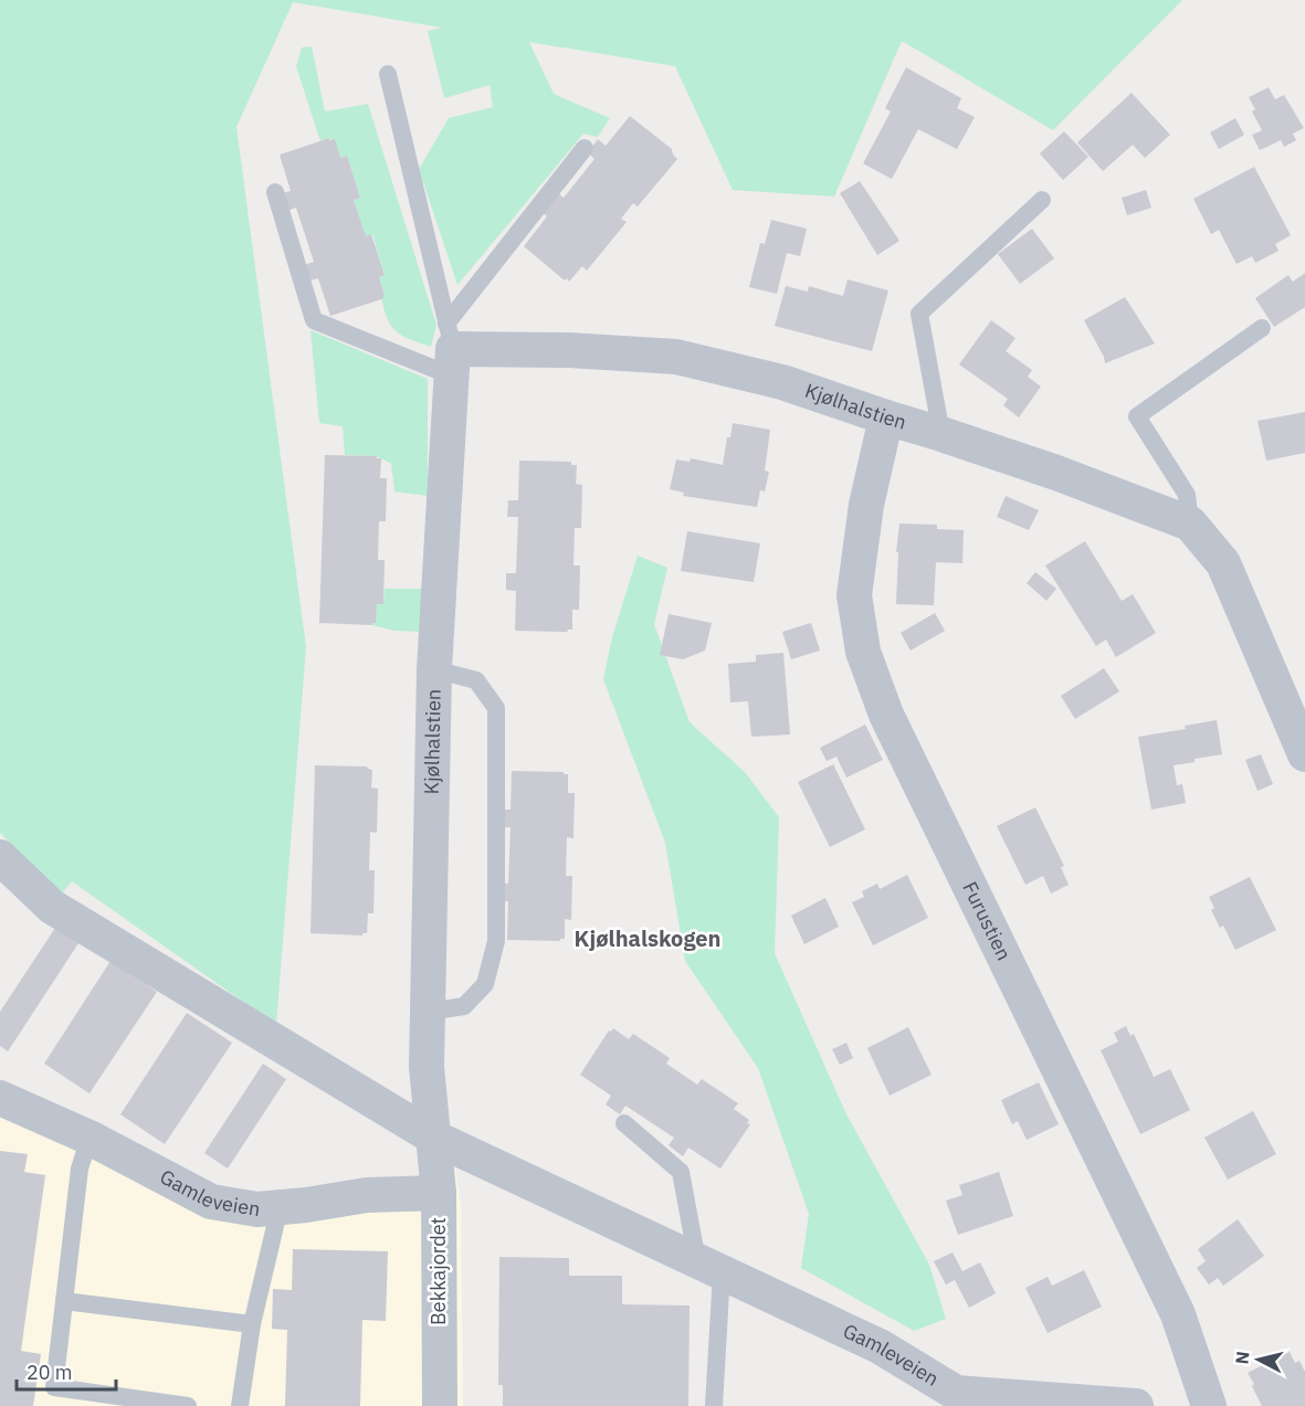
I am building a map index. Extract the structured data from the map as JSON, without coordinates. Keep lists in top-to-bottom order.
{
  "streets": {
    "street": [
      "Kjølhalstien",
      "Furustien",
      "Gamleveien",
      "Bekkajordet"
    ]
  },
  "crossings": [
    ["Kjølhalstien", "Furustien"],
    ["Kjølhalstien", "Gamleveien"],
    ["Kjølhalstien", "Bekkajordet"],
    ["Gamleveien", "Bekkajordet"]
  ],
  "districts": ["Kjølhalskogen"],
  "scale_bar": "20 m",
  "north": "left"
}
